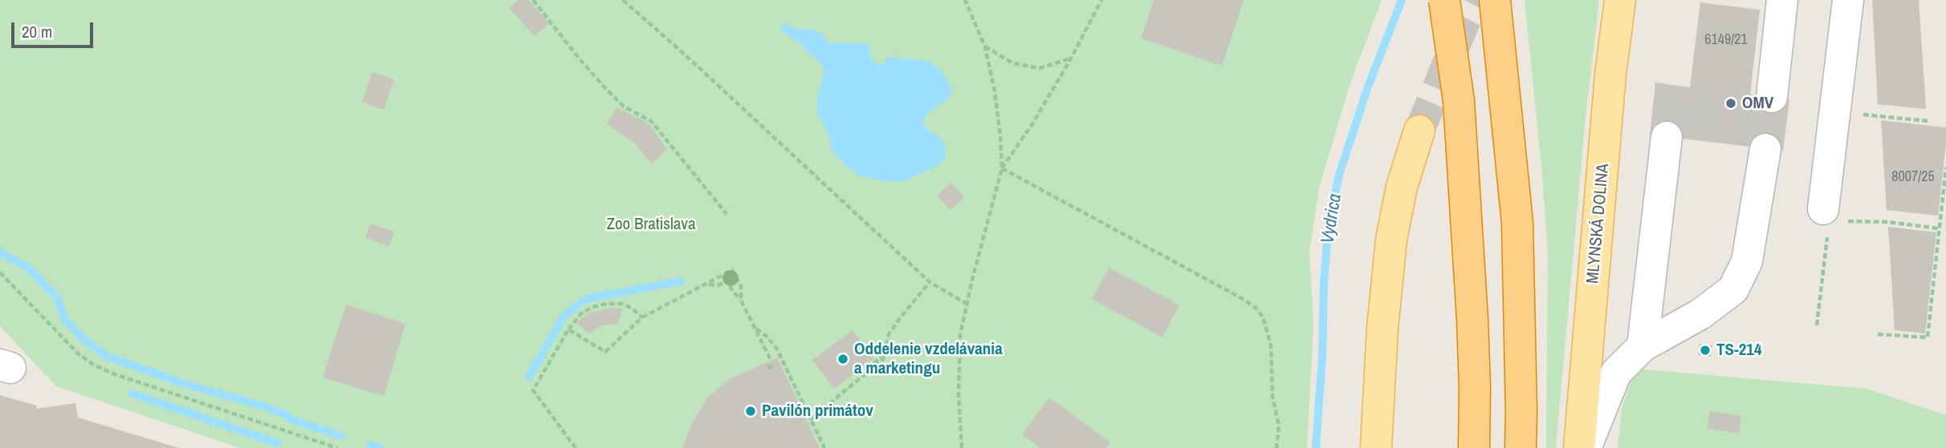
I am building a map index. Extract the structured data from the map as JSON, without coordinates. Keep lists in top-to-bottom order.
{
  "streets": {
    "main road": ["MLYNSKÁ DOLINA"]
  },
  "water": ["Vydrica"],
  "parks": ["Zoo Bratislava"],
  "places": [
    "OMV",
    "TS-214",
    "Oddelenie vzdelávania a marketingu",
    "Pavilón primátov"
  ],
  "house_numbers": ["6149/21", "8007/25"],
  "scale_bar": "20 m"
}
